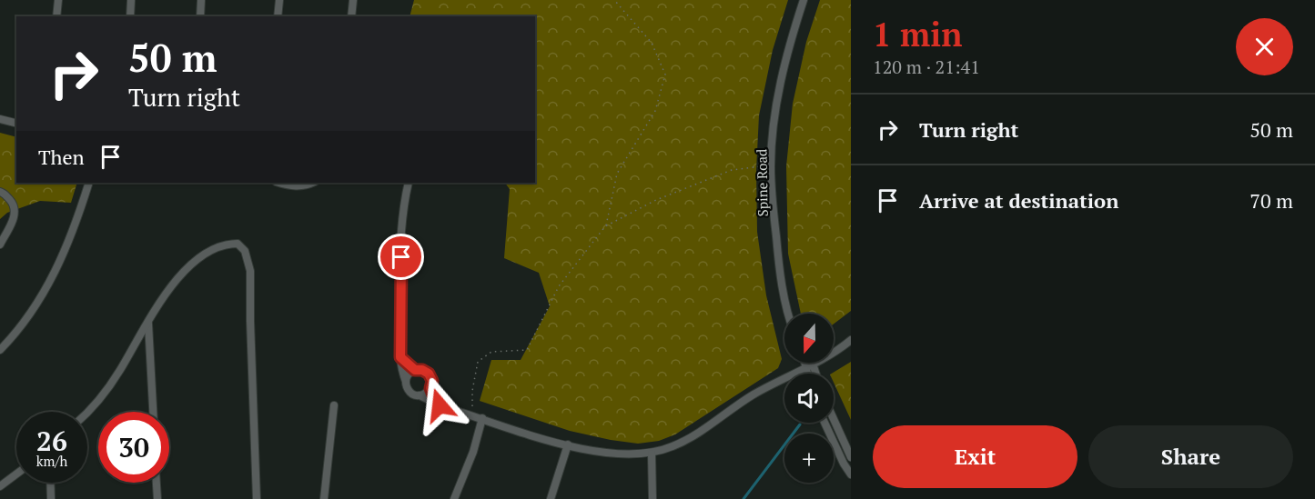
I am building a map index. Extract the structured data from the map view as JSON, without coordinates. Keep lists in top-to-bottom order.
{
  "streets": {
    "street": ["Spine Road"]
  },
  "north": "bottom",
  "page": {
    "heading": ["1 min", "120 m · 21:41"],
    "turn": ["50 m", "Turn right"],
    "list": [
      {
        "name": "Turn right",
        "value": "50 m"
      },
      {
        "name": "Arrive at destination",
        "value": "70 m"
      }
    ],
    "then": "Then",
    "map_buttons": "+",
    "speed": "26 km/h",
    "limit": "30",
    "buttons": ["Exit", "Share"]
  }
}
